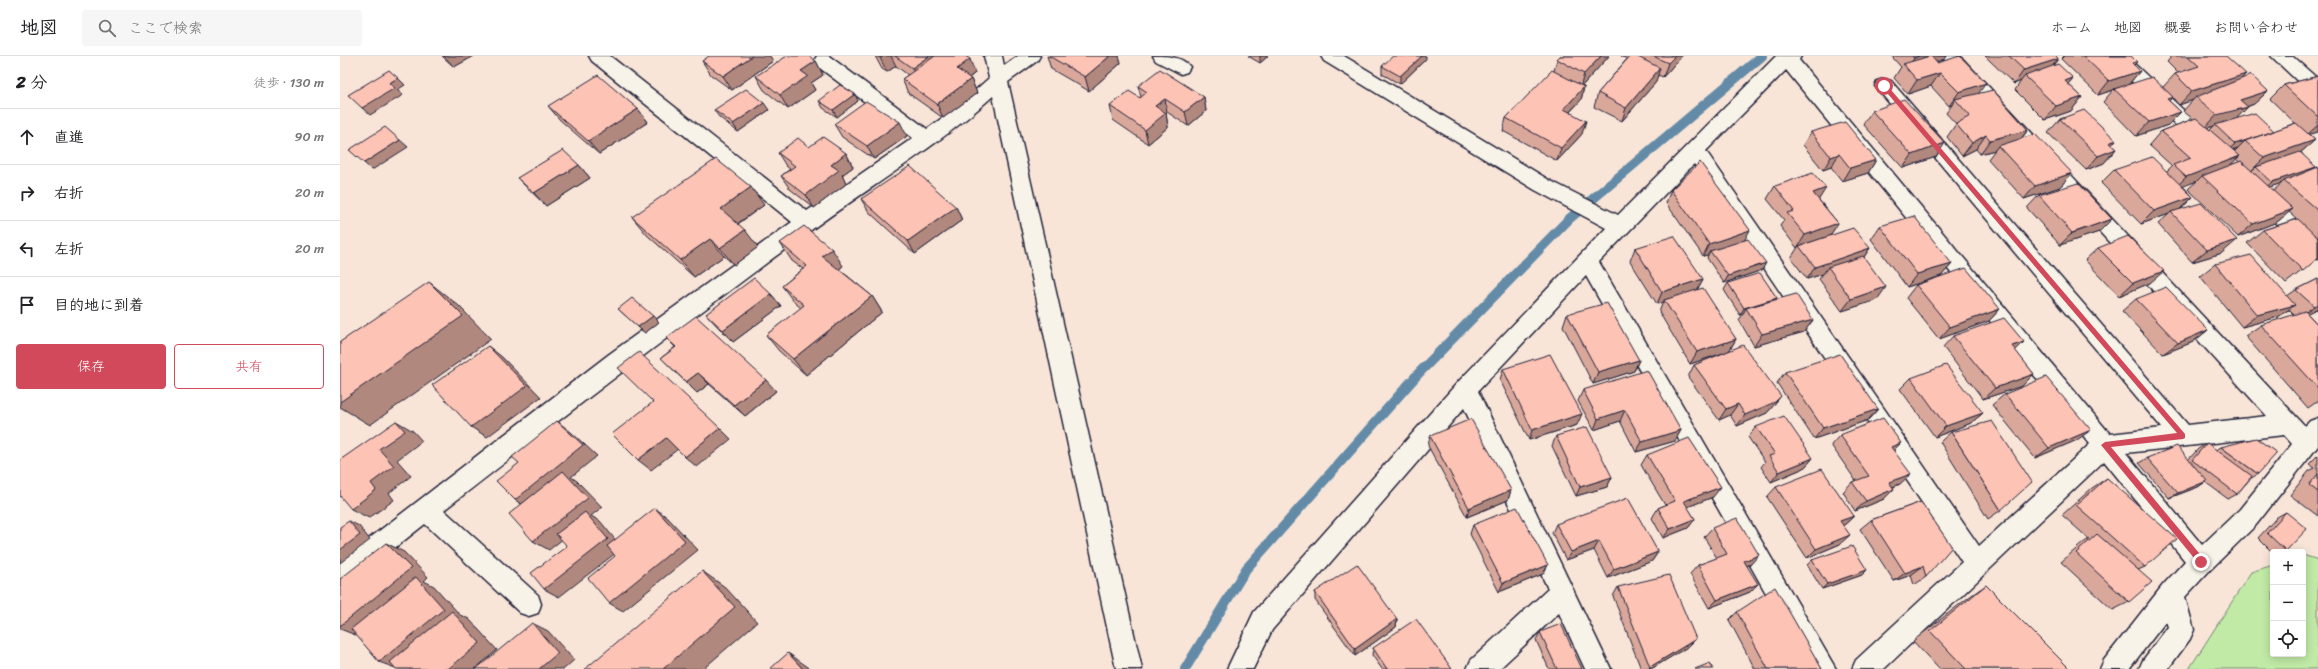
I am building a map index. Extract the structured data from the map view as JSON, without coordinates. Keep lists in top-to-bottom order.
{
  "page": {
    "header": "地図",
    "search": "ここで検索",
    "nav": [
      "ホーム",
      "地図",
      "概要",
      "お問い合わせ"
    ],
    "heading": ["2 分", "徒歩 · 130 m"],
    "list": [
      ["直進", "90 m"],
      ["右折", "20 m"],
      ["左折", "20 m"],
      "目的地に到着"
    ],
    "buttons": ["保存", "共有"],
    "map_buttons": ["+", "−"]
  }
}
